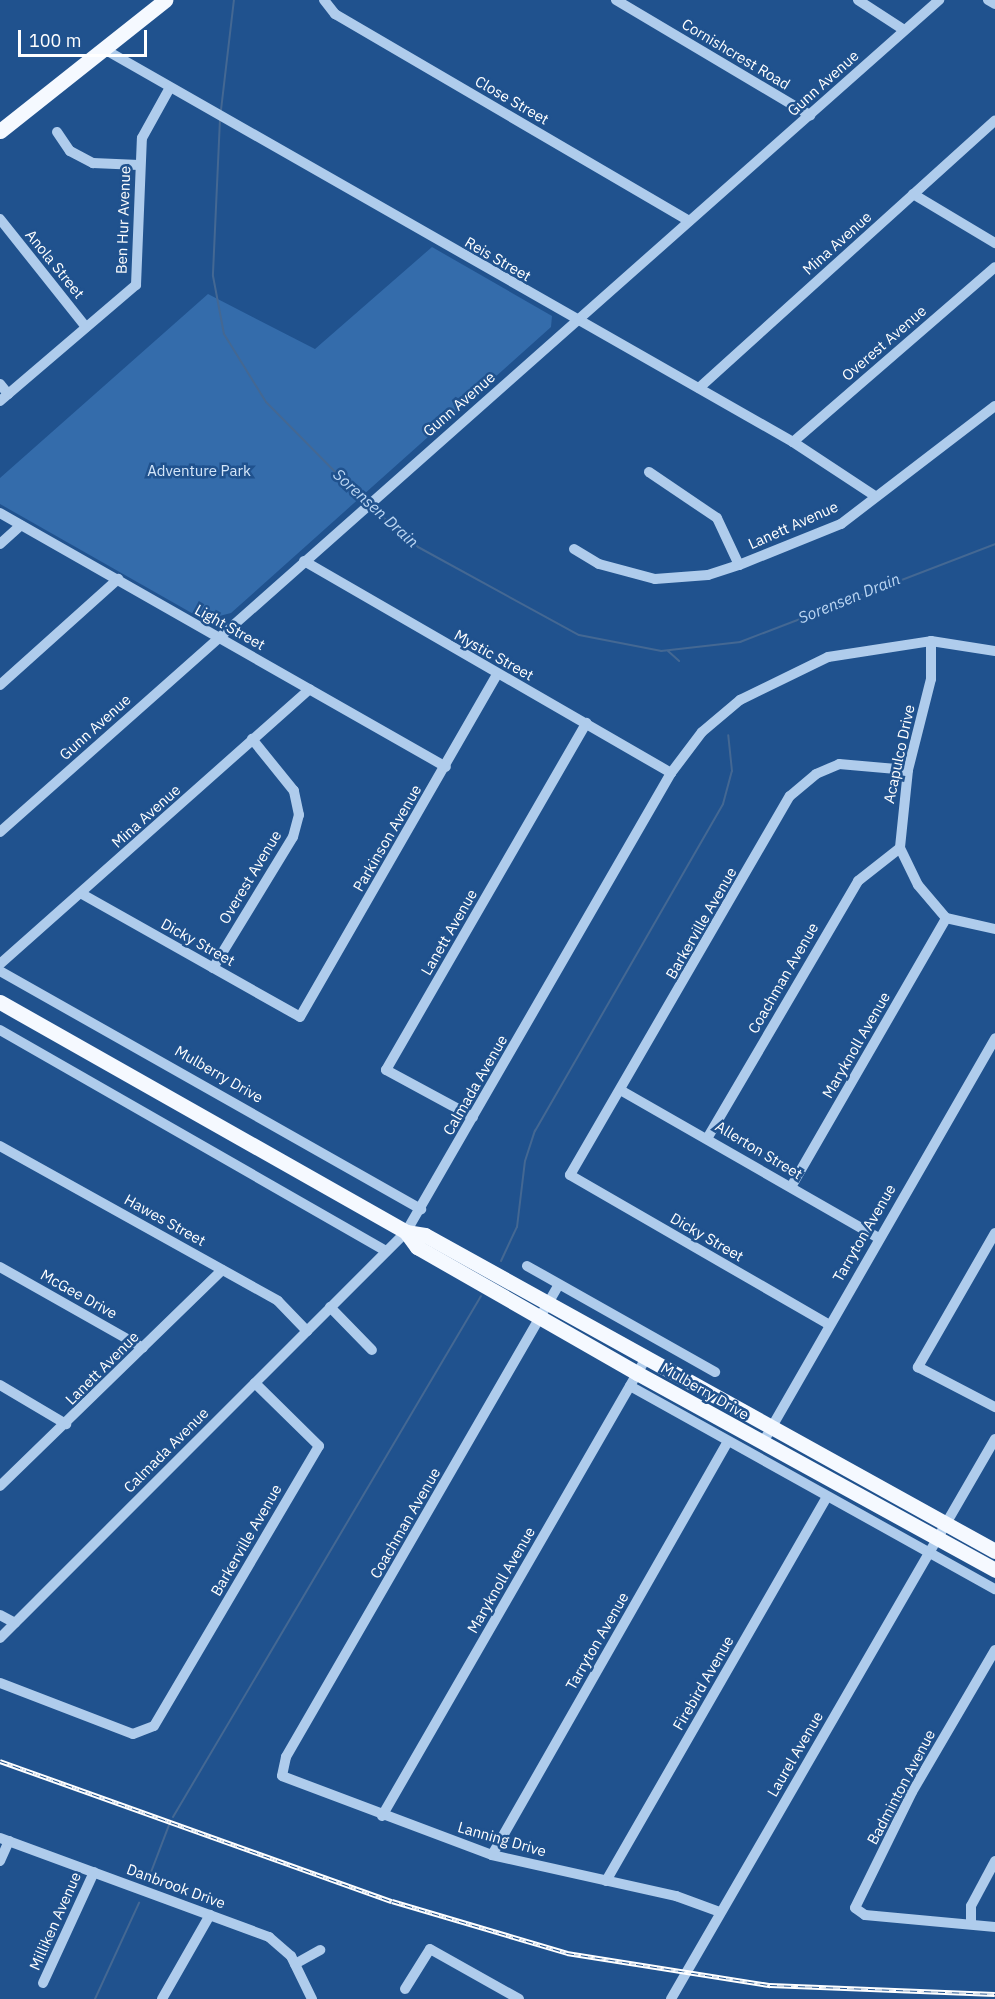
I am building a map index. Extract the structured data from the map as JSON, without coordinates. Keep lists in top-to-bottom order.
{
  "streets": {
    "main road": ["Mulberry Drive"],
    "street": [
      "Cornishcrest Road",
      "Gunn Avenue",
      "Close Street",
      "Ben Hur Avenue",
      "Mina Avenue",
      "Reis Street",
      "Anola Street",
      "Overest Avenue",
      "Lanett Avenue",
      "Light Street",
      "Mystic Street",
      "Acapulco Drive",
      "Parkinson Avenue",
      "Barkerville Avenue",
      "Dicky Street",
      "Coachman Avenue",
      "Maryknoll Avenue",
      "Calmada Avenue",
      "Allerton Street",
      "Hawes Street",
      "Tarryton Avenue",
      "McGee Drive",
      "Firebird Avenue",
      "Laurel Avenue",
      "Badminton Avenue",
      "Lanning Drive",
      "Danbrook Drive",
      "Milliken Avenue"
    ]
  },
  "crossings": [
    ["Cornishcrest Road", "Gunn Avenue"],
    ["Gunn Avenue", "Close Street"],
    ["Gunn Avenue", "Reis Street"],
    ["Gunn Avenue", "Light Street"],
    ["Gunn Avenue", "Mystic Street"],
    ["Ben Hur Avenue", "Reis Street"],
    ["Ben Hur Avenue", "Anola Street"],
    ["Mina Avenue", "Reis Street"],
    ["Mina Avenue", "Overest Avenue"],
    ["Mina Avenue", "Light Street"],
    ["Mina Avenue", "Dicky Street"],
    ["Reis Street", "Overest Avenue"],
    ["Reis Street", "Lanett Avenue"],
    ["Overest Avenue", "Dicky Street"],
    ["Lanett Avenue", "Mystic Street"],
    ["Lanett Avenue", "Calmada Avenue"],
    ["Lanett Avenue", "Hawes Street"],
    ["Lanett Avenue", "McGee Drive"],
    ["Light Street", "Parkinson Avenue"],
    ["Mystic Street", "Parkinson Avenue"],
    ["Mystic Street", "Calmada Avenue"],
    ["Acapulco Drive", "Barkerville Avenue"],
    ["Acapulco Drive", "Coachman Avenue"],
    ["Acapulco Drive", "Calmada Avenue"],
    ["Parkinson Avenue", "Dicky Street"],
    ["Barkerville Avenue", "Dicky Street"],
    ["Barkerville Avenue", "Calmada Avenue"],
    ["Barkerville Avenue", "Allerton Street"],
    ["Dicky Street", "Tarryton Avenue"],
    ["Coachman Avenue", "Mulberry Drive"],
    ["Coachman Avenue", "Allerton Street"],
    ["Coachman Avenue", "Lanning Drive"],
    ["Maryknoll Avenue", "Mulberry Drive"],
    ["Maryknoll Avenue", "Allerton Street"],
    ["Maryknoll Avenue", "Lanning Drive"],
    ["Mulberry Drive", "Calmada Avenue"],
    ["Mulberry Drive", "Tarryton Avenue"],
    ["Mulberry Drive", "Laurel Avenue"],
    ["Calmada Avenue", "Hawes Street"],
    ["Allerton Street", "Tarryton Avenue"],
    ["Tarryton Avenue", "Lanning Drive"],
    ["Firebird Avenue", "Lanning Drive"],
    ["Laurel Avenue", "Lanning Drive"],
    ["Danbrook Drive", "Milliken Avenue"]
  ],
  "water": ["Sorensen Drain"],
  "parks": ["Adventure Park"],
  "scale_bar": "100 m"
}
